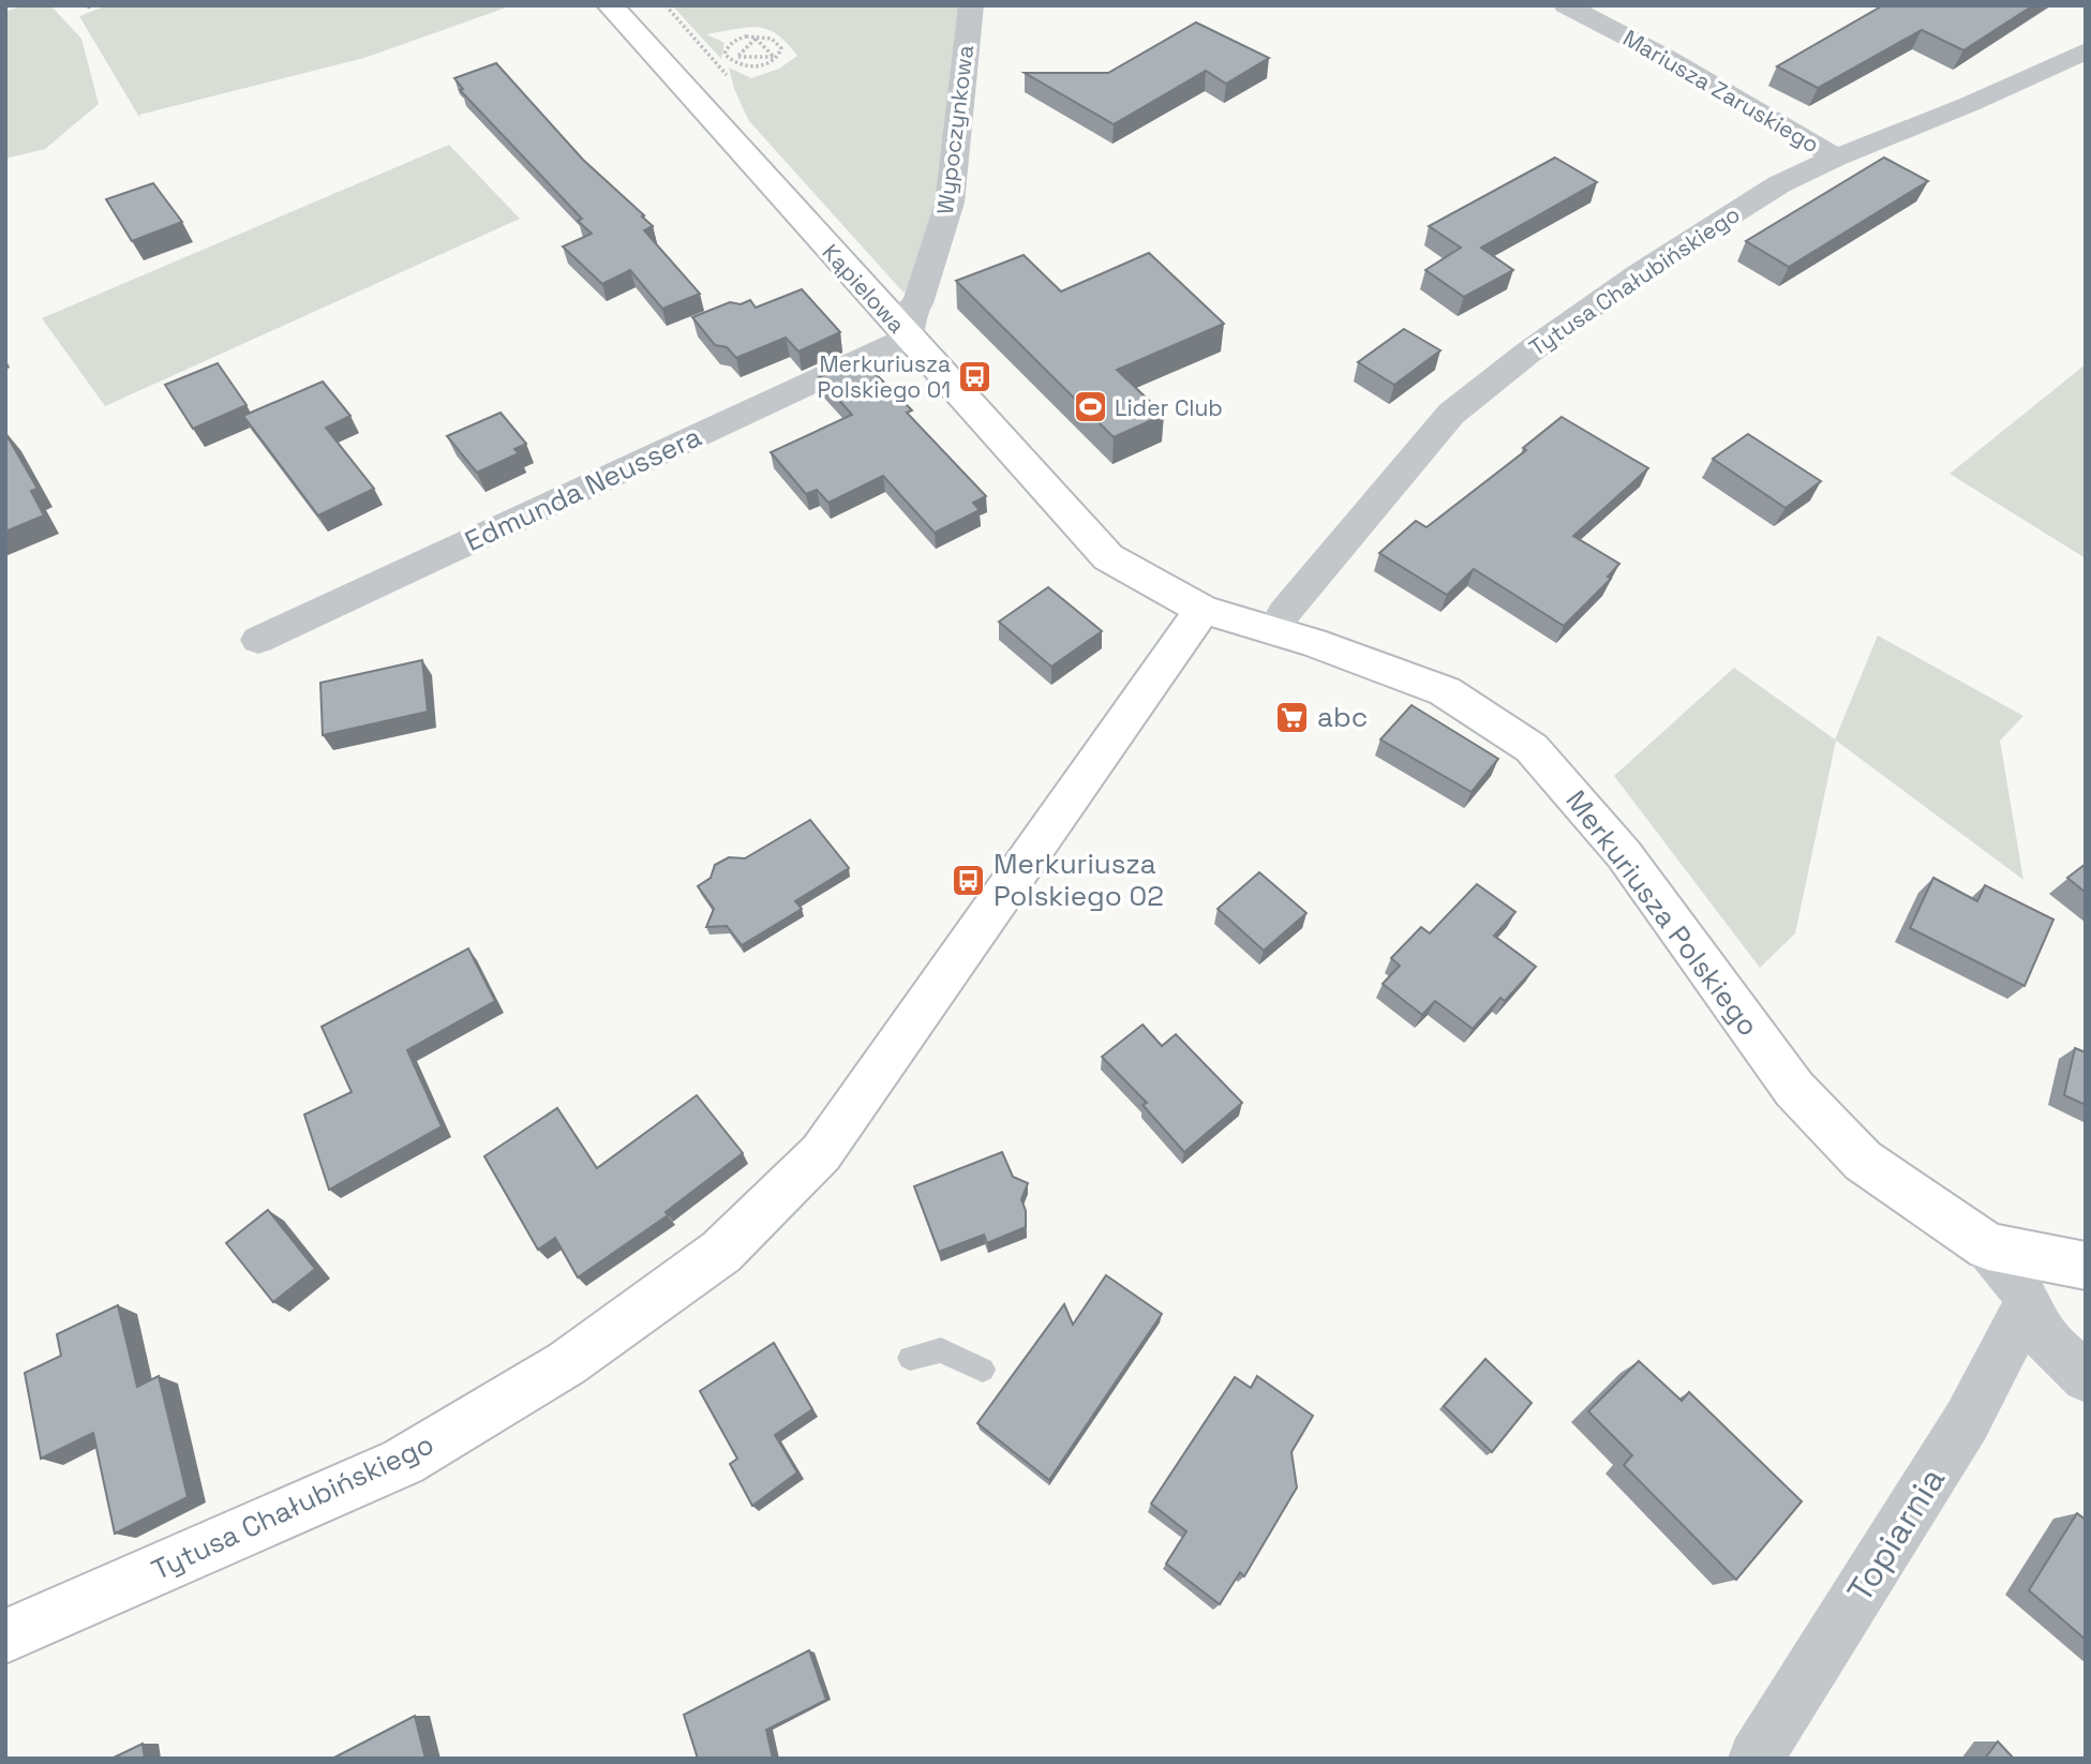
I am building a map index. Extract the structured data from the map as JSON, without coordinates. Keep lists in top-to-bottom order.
{
  "streets": {
    "street": [
      "Mariusza Zaruskiego",
      "Wypoczynkowa",
      "Tytusa Chałubińskiego",
      "Kąpielowa",
      "Edmunda Neussera",
      "Merkuriusza Polskiego",
      "Topiarnia"
    ]
  },
  "crossings": [
    ["Mariusza Zaruskiego", "Tytusa Chałubińskiego"],
    ["Wypoczynkowa", "Kąpielowa"],
    ["Wypoczynkowa", "Edmunda Neussera"],
    ["Tytusa Chałubińskiego", "Kąpielowa"],
    ["Tytusa Chałubińskiego", "Merkuriusza Polskiego"],
    ["Kąpielowa", "Edmunda Neussera"],
    ["Kąpielowa", "Merkuriusza Polskiego"]
  ],
  "places": {
    "bus stop": ["Merkuriusza Polskiego 01", "Merkuriusza Polskiego 02"],
    "sports": ["Lider Club"],
    "supermarket": ["abc"]
  }
}
